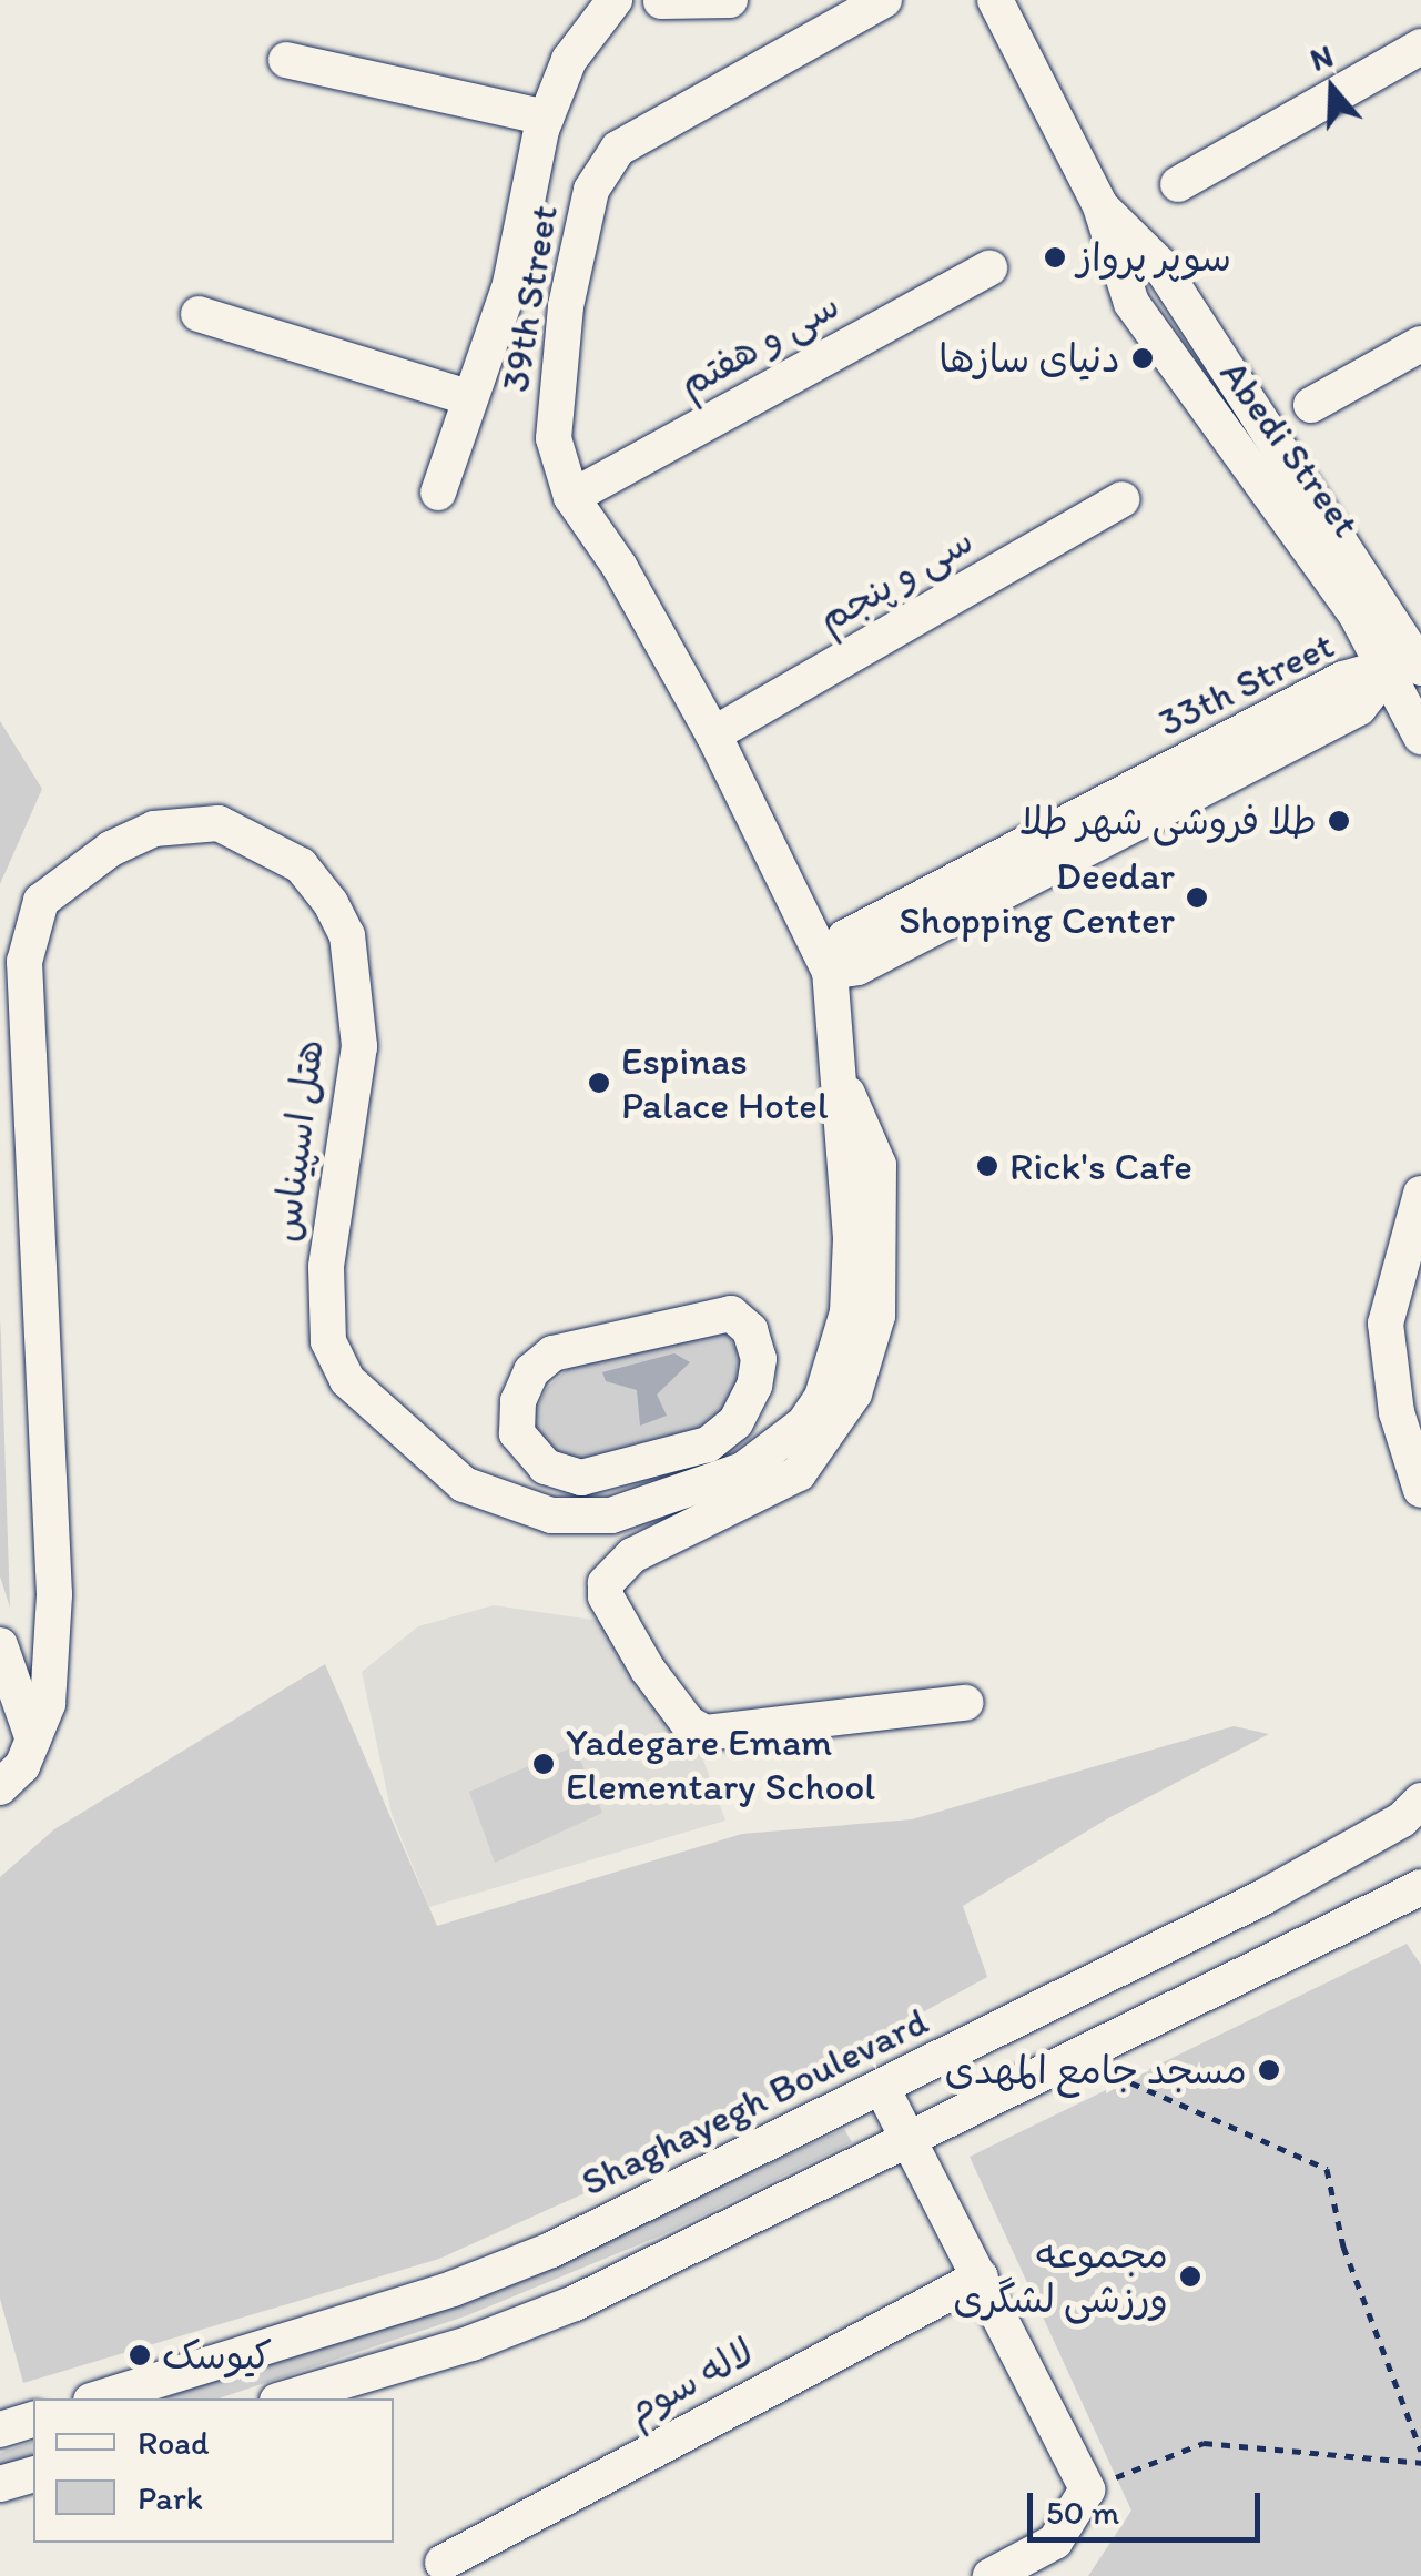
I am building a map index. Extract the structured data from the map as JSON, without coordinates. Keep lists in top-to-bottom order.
{
  "streets": {
    "street": [
      "39th Street",
      "سی و هفتم",
      "Abedi Street",
      "سی و پنجم",
      "33th Street",
      "هتل اسپیناس",
      "Shaghayegh Boulevard",
      "لاله سوم"
    ]
  },
  "crossings": [
    ["39th Street", "سی و هفتم"],
    ["39th Street", "سی و پنجم"],
    ["39th Street", "33th Street"],
    ["39th Street", "هتل اسپیناس"],
    ["Abedi Street", "33th Street"],
    ["33th Street", "هتل اسپیناس"]
  ],
  "places": [
    "سوپر پرواز",
    "دنیای سازها",
    "طلا فروشی شهر طلا",
    "Deedar Shopping Center",
    "Espinas Palace Hotel",
    "Rick's Cafe",
    "Yadegare Emam Elementary School",
    "مسجد جامع المهدی",
    "مجموعه ورزشی لشگری",
    "کیوسک"
  ],
  "legend": ["Road", "Park"],
  "scale_bar": "50 m",
  "north": "top"
}
